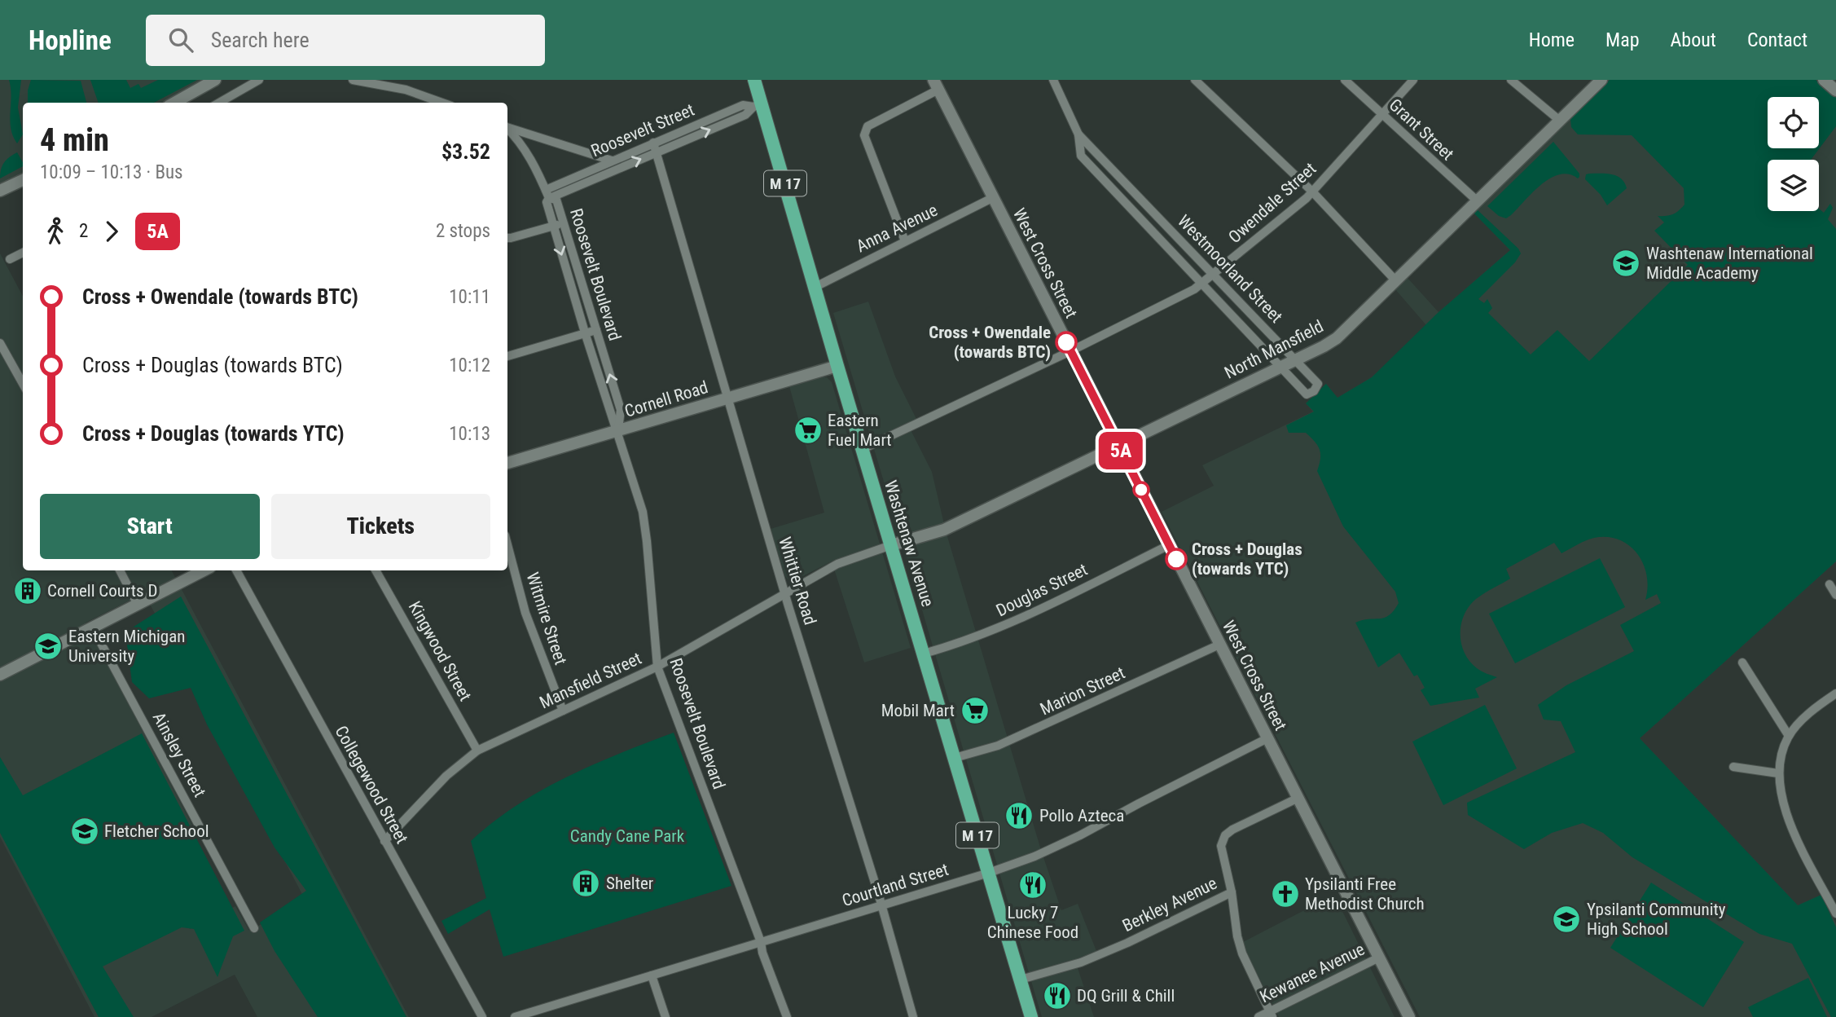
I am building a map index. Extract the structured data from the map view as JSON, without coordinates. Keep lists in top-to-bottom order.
{
  "streets": {
    "main road": ["M 17", "Washtenaw Avenue"],
    "street": [
      "Grant Street",
      "Roosevelt Street",
      "Owendale Street",
      "Anna Avenue",
      "West Cross Street",
      "Westmoorland Street",
      "Roosevelt Boulevard",
      "North Mansfield",
      "Cornell Road",
      "Whittier Road",
      "Douglas Street",
      "Witmire Street",
      "Kingwood Street",
      "Mansfield Street",
      "Marion Street",
      "Ainsley Street",
      "Collegewood Street",
      "Courtland Street",
      "Berkley Avenue",
      "Kewanee Avenue"
    ]
  },
  "crossings": [
    ["Grant Street", "Owendale Street"],
    ["Grant Street", "North Mansfield"],
    ["Roosevelt Street", "Roosevelt Boulevard"],
    ["Roosevelt Street", "Washtenaw Avenue"],
    ["Roosevelt Street", "Whittier Road"],
    ["Owendale Street", "West Cross Street"],
    ["Owendale Street", "Westmoorland Street"],
    ["Owendale Street", "Washtenaw Avenue"],
    ["Anna Avenue", "West Cross Street"],
    ["Anna Avenue", "Washtenaw Avenue"],
    ["West Cross Street", "North Mansfield"],
    ["West Cross Street", "Douglas Street"],
    ["West Cross Street", "Marion Street"],
    ["West Cross Street", "Courtland Street"],
    ["West Cross Street", "Berkley Avenue"],
    ["West Cross Street", "Kewanee Avenue"],
    ["Westmoorland Street", "North Mansfield"],
    ["Roosevelt Boulevard", "Cornell Road"],
    ["Roosevelt Boulevard", "Mansfield Street"],
    ["Roosevelt Boulevard", "Courtland Street"],
    ["North Mansfield", "Washtenaw Avenue"],
    ["North Mansfield", "Mansfield Street"],
    ["Cornell Road", "Washtenaw Avenue"],
    ["Cornell Road", "Whittier Road"],
    ["Washtenaw Avenue", "Douglas Street"],
    ["Washtenaw Avenue", "Mansfield Street"],
    ["Washtenaw Avenue", "Marion Street"],
    ["Washtenaw Avenue", "Courtland Street"],
    ["Washtenaw Avenue", "Berkley Avenue"],
    ["Whittier Road", "Mansfield Street"],
    ["Whittier Road", "Courtland Street"],
    ["Witmire Street", "Mansfield Street"],
    ["Kingwood Street", "Mansfield Street"],
    ["Mansfield Street", "Collegewood Street"]
  ],
  "parks": ["Candy Cane Park"],
  "places": {
    "school or university": [
      "Washtenaw International Middle Academy",
      "Eastern Michigan University",
      "Fletcher School",
      "Ypsilanti Community High School"
    ],
    "other": ["Cross + Owendale (towards BTC)", "Cross + Douglas (towards YTC)"],
    "supermarket": ["Eastern Fuel Mart", "Mobil Mart"],
    "building": ["Cornell Courts D", "Shelter"],
    "restaurant": ["Pollo Azteca", "Lucky 7 Chinese Food", "DQ Grill & Chill"],
    "church": ["Ypsilanti Free Methodist Church"]
  },
  "lines": ["bus line 5A"],
  "page": {
    "header": "Hopline",
    "search": "Search here",
    "nav": [
      "Home",
      "Map",
      "About",
      "Contact"
    ],
    "on_map": "5A",
    "heading": ["4 min", "10:09 – 10:13 · Bus", "$3.52"],
    "legs": ["2", "5A", "2 stops"],
    "list": [
      {
        "name": "Cross + Owendale (towards BTC)",
        "value": "10:11"
      },
      {
        "name": "Cross + Douglas (towards BTC)",
        "value": "10:12"
      },
      {
        "name": "Cross + Douglas (towards YTC)",
        "value": "10:13"
      }
    ],
    "buttons": ["Start", "Tickets"]
  }
}
